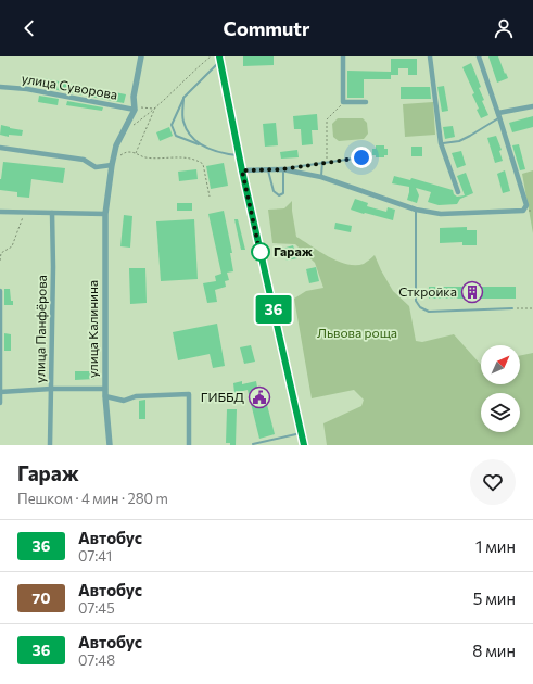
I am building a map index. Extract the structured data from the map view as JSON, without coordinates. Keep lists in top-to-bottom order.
{
  "streets": {
    "street": ["улица Суворова", "улица Панфёрова", "улица Калинина"]
  },
  "crossings": [
    ["улица Суворова", "улица Калинина"]
  ],
  "parks": ["Львова роща"],
  "places": {
    "other": ["Гараж"],
    "building": ["Сткройка"],
    "public building": ["ГИББД"]
  },
  "lines": ["bus line 36"],
  "north": "top right",
  "page": {
    "header": "Commutr",
    "on_map": "36",
    "heading": ["Гараж", "Пешком · 4 мин · 280 m"],
    "list": [
      {
        "mark": "36",
        "name": "Автобус",
        "note": "07:41",
        "value": "1 мин"
      },
      {
        "mark": "70",
        "name": "Автобус",
        "note": "07:45",
        "value": "5 мин"
      },
      {
        "mark": "36",
        "name": "Автобус",
        "note": "07:48",
        "value": "8 мин"
      }
    ]
  }
}
